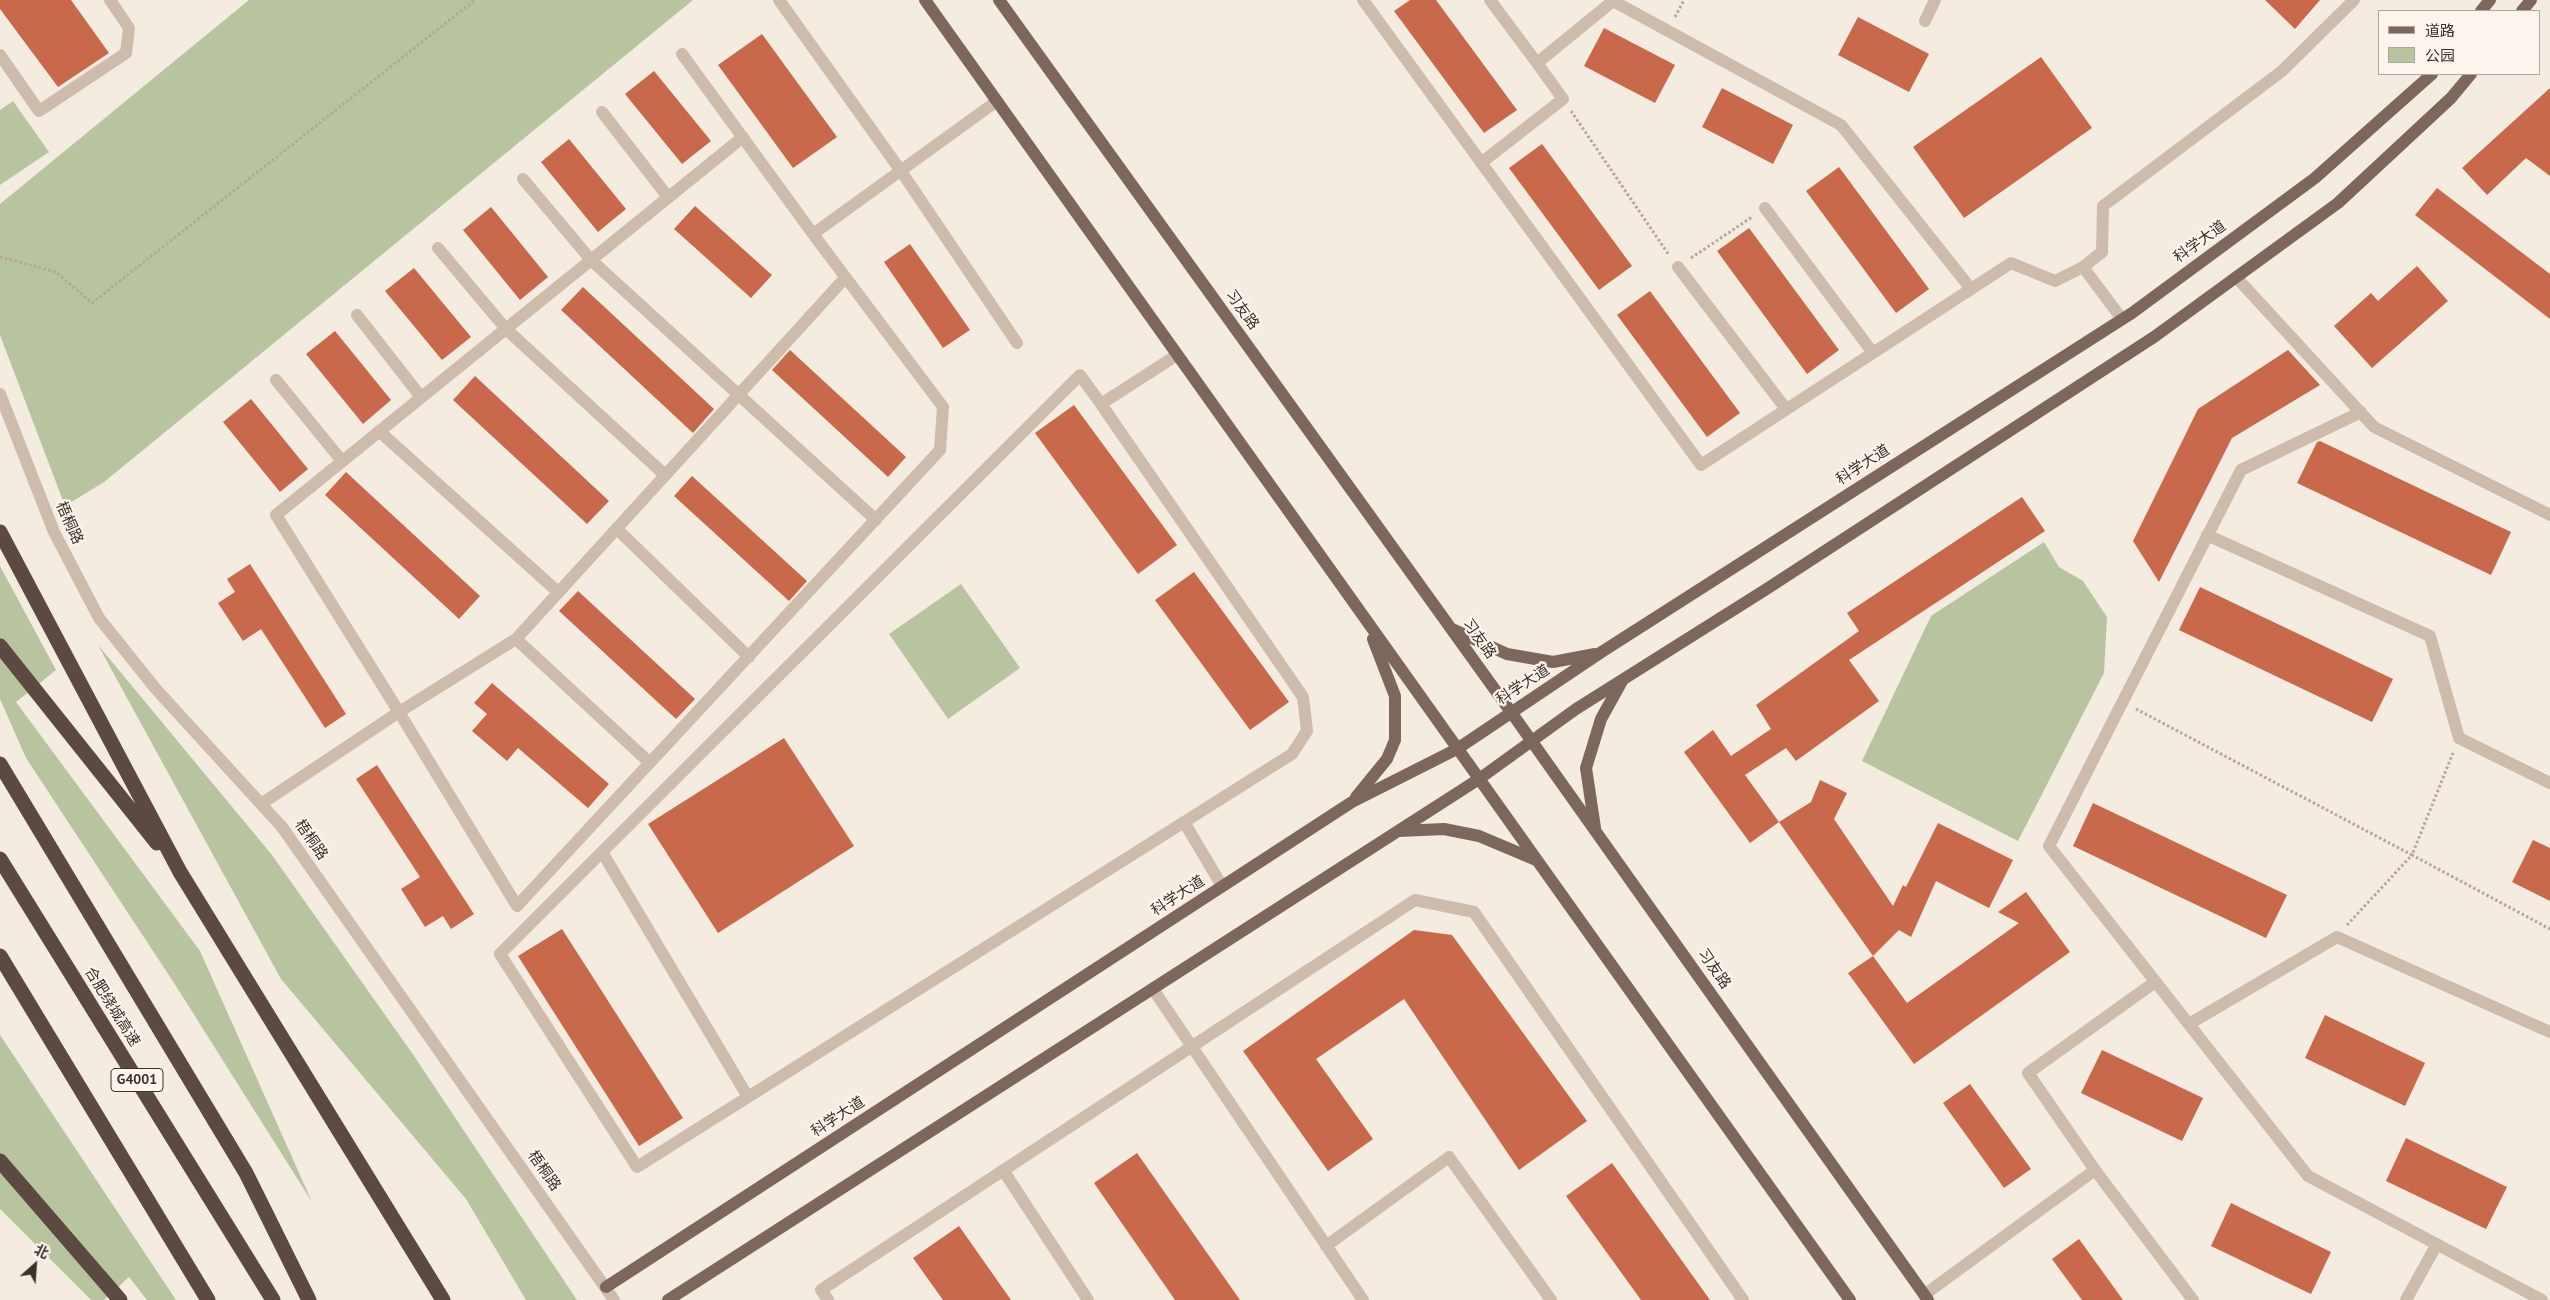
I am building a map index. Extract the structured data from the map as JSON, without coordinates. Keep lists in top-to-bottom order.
{
  "streets": {
    "highway": ["合肥绕城高速", "G4001"],
    "main road": ["科学大道", "习友路"],
    "street": ["梧桐路"]
  },
  "crossings": [
    ["科学大道", "习友路"],
    ["科学大道", "梧桐路"]
  ],
  "legend": ["道路", "公园"],
  "north": "top right"
}
